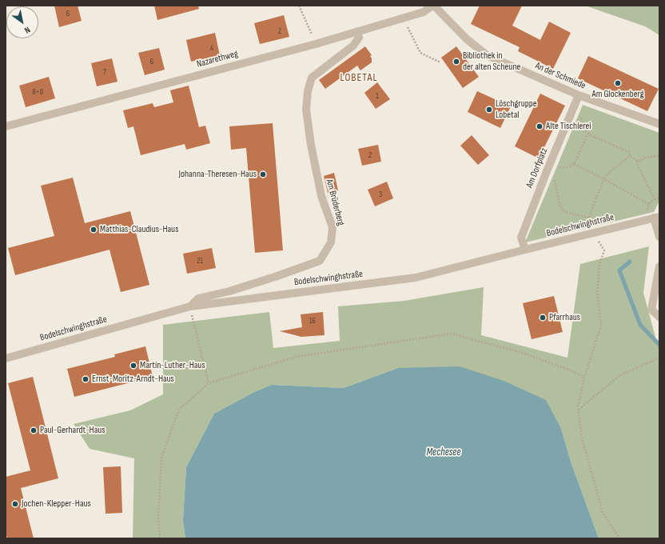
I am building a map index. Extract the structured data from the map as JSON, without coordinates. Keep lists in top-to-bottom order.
{
  "streets": {
    "street": [
      "Nazarethweg",
      "An der Schmiede",
      "Am Dorfplatz",
      "Am Brüderberg",
      "Bodelschwinghstraße"
    ]
  },
  "crossings": [
    ["Nazarethweg", "An der Schmiede"],
    ["Nazarethweg", "Am Brüderberg"],
    ["An der Schmiede", "Am Dorfplatz"],
    ["Am Dorfplatz", "Bodelschwinghstraße"],
    ["Am Brüderberg", "Bodelschwinghstraße"]
  ],
  "districts": ["LOBETAL"],
  "water": ["Mechesee"],
  "places": [
    "Bibliothek in der alten Scheune",
    "Am Glockenberg",
    "Löschgruppe Lobetal",
    "Alte Tischlerei",
    "Johanna-Theresen-Haus",
    "Matthias-Claudius-Haus",
    "Pfarrhaus",
    "Martin-Luther-Haus",
    "Ernst-Moritz-Arndt-Haus",
    "Paul-Gerhardt-Haus",
    "Jochen-Klepper-Haus"
  ],
  "house_numbers": [
    "6",
    "2",
    "4",
    "6",
    "7",
    "8+9",
    "1",
    "2",
    "3",
    "21",
    "16"
  ],
  "north": "bottom right"
}
